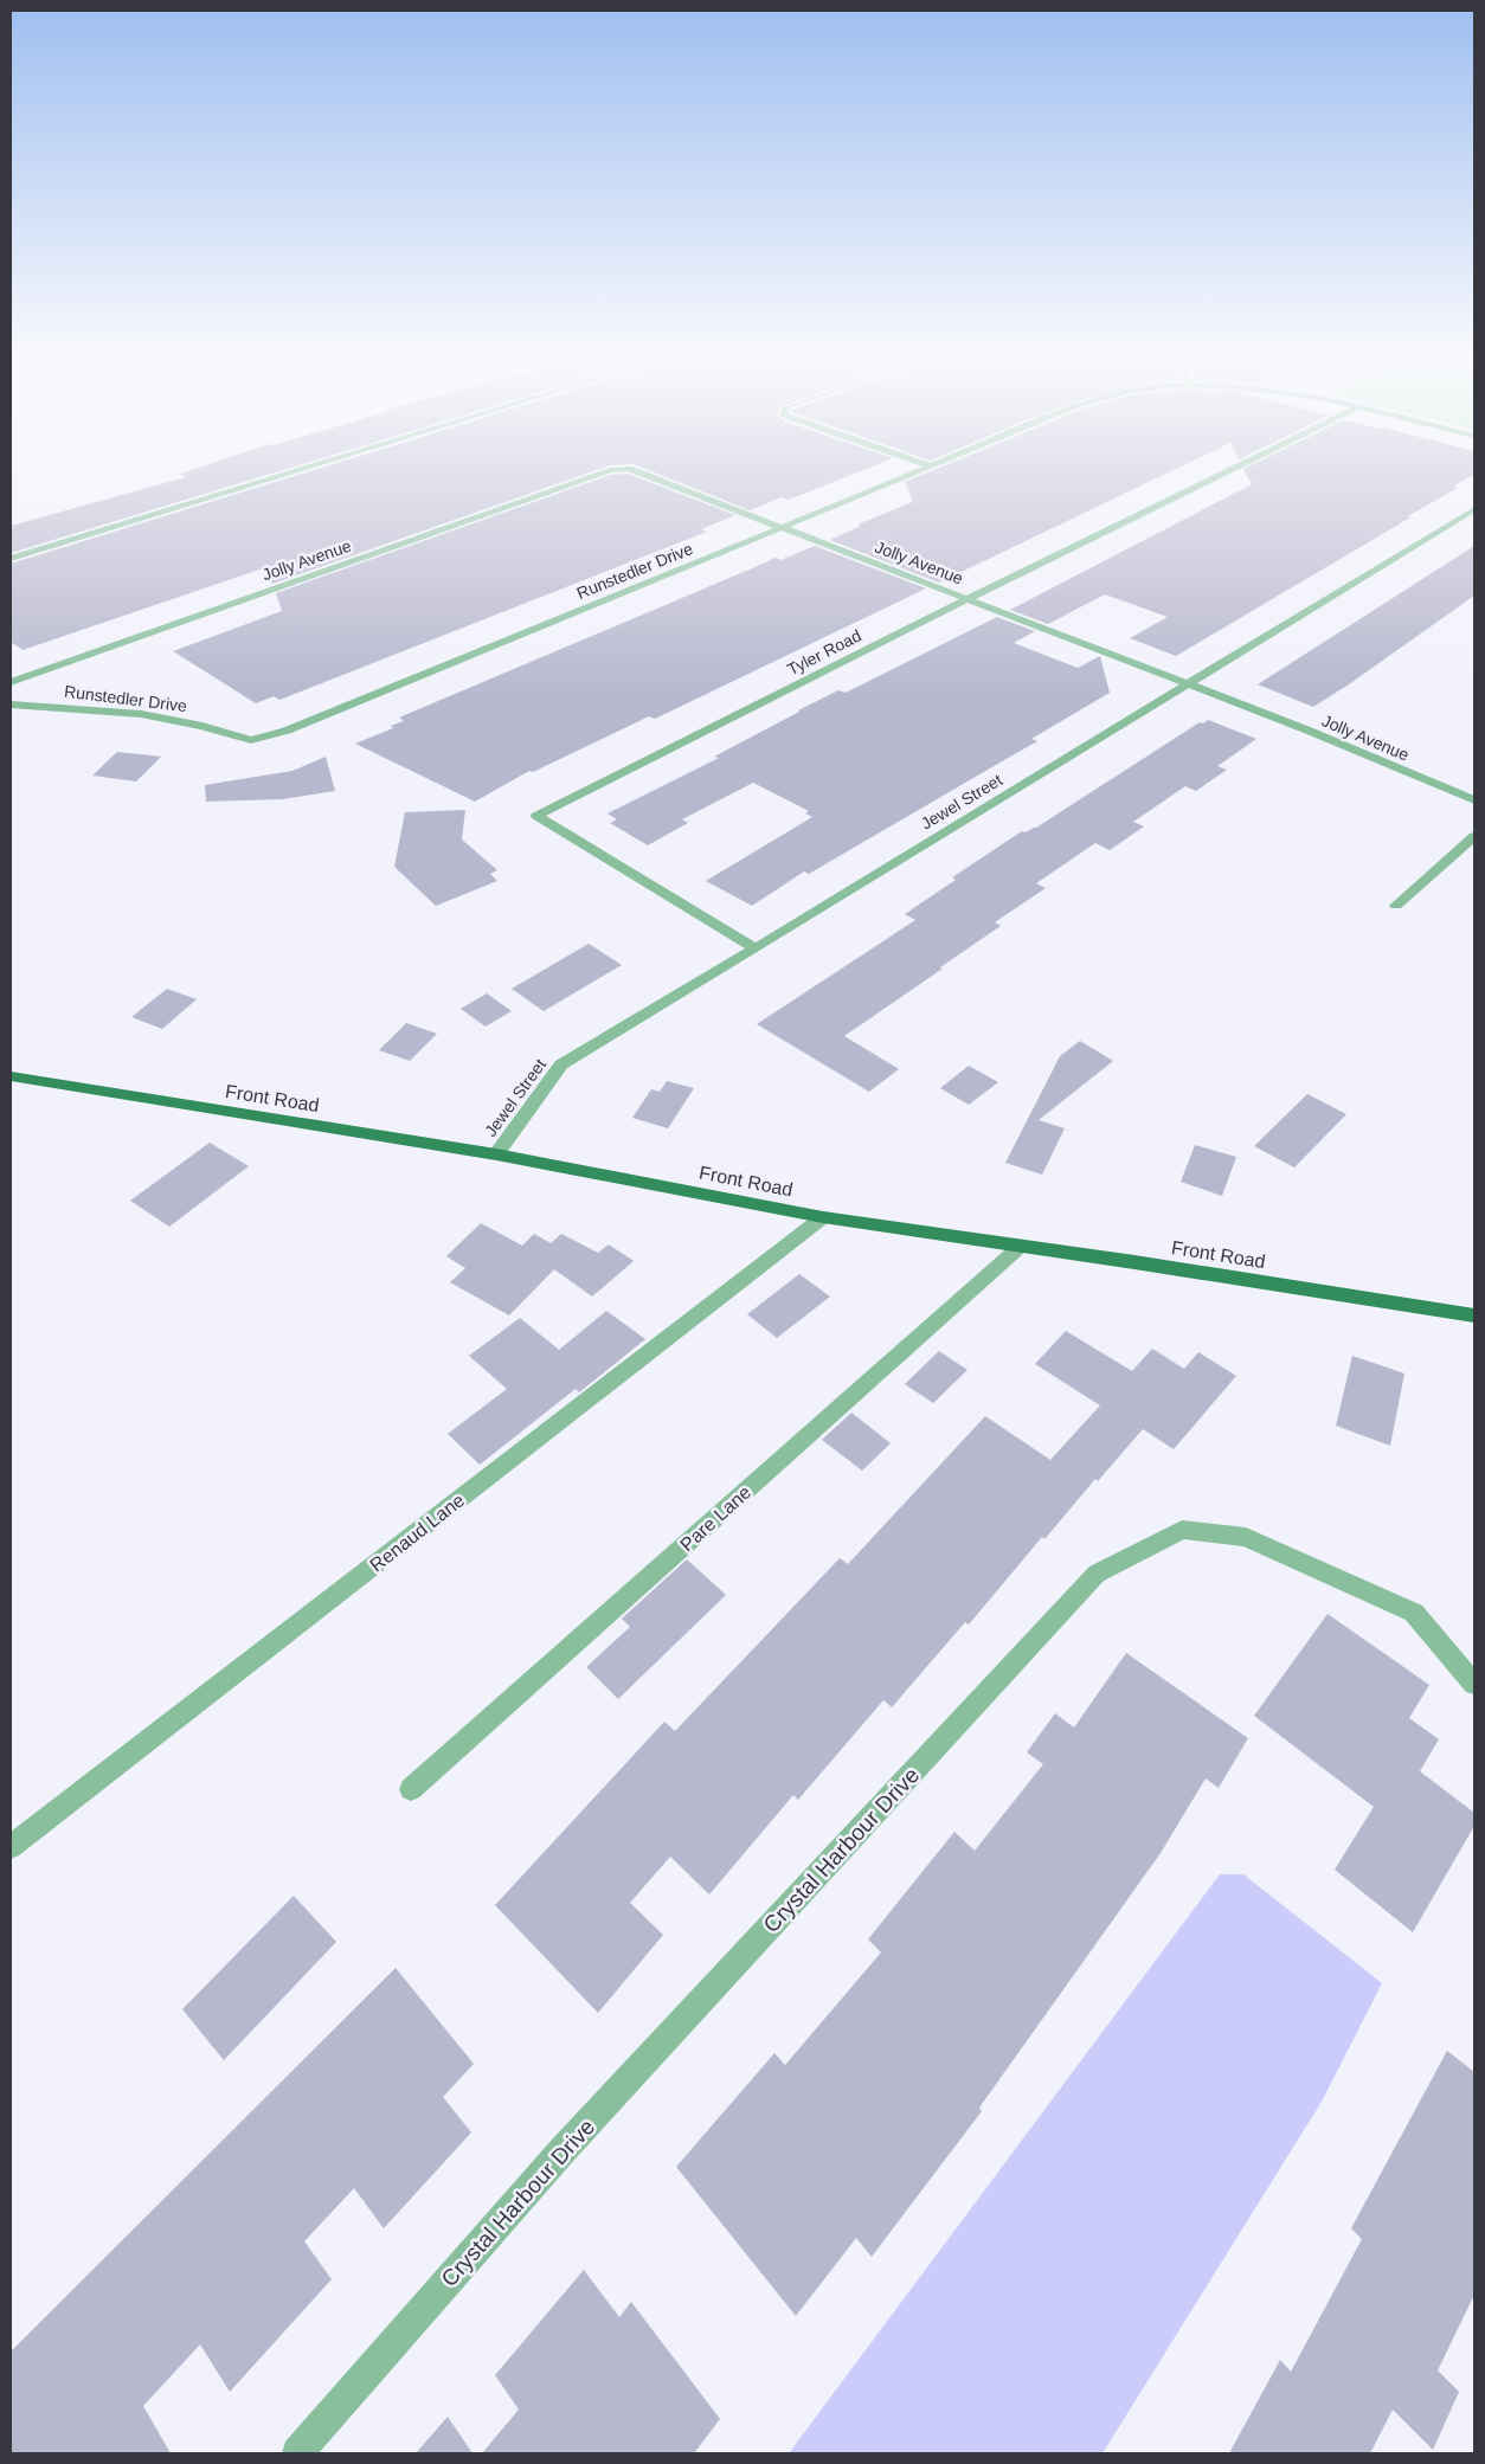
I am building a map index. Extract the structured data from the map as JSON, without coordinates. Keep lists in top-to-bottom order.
{
  "streets": {
    "main road": ["Front Road"],
    "street": [
      "Jolly Avenue",
      "Runstedler Drive",
      "Tyler Road",
      "Jewel Street",
      "Pare Lane",
      "Renaud Lane",
      "Crystal Harbour Drive"
    ]
  },
  "crossings": [
    ["Jolly Avenue", "Runstedler Drive"],
    ["Jolly Avenue", "Tyler Road"],
    ["Jolly Avenue", "Jewel Street"],
    ["Tyler Road", "Jewel Street"],
    ["Jewel Street", "Front Road"],
    ["Front Road", "Pare Lane"],
    ["Front Road", "Renaud Lane"]
  ]
}
